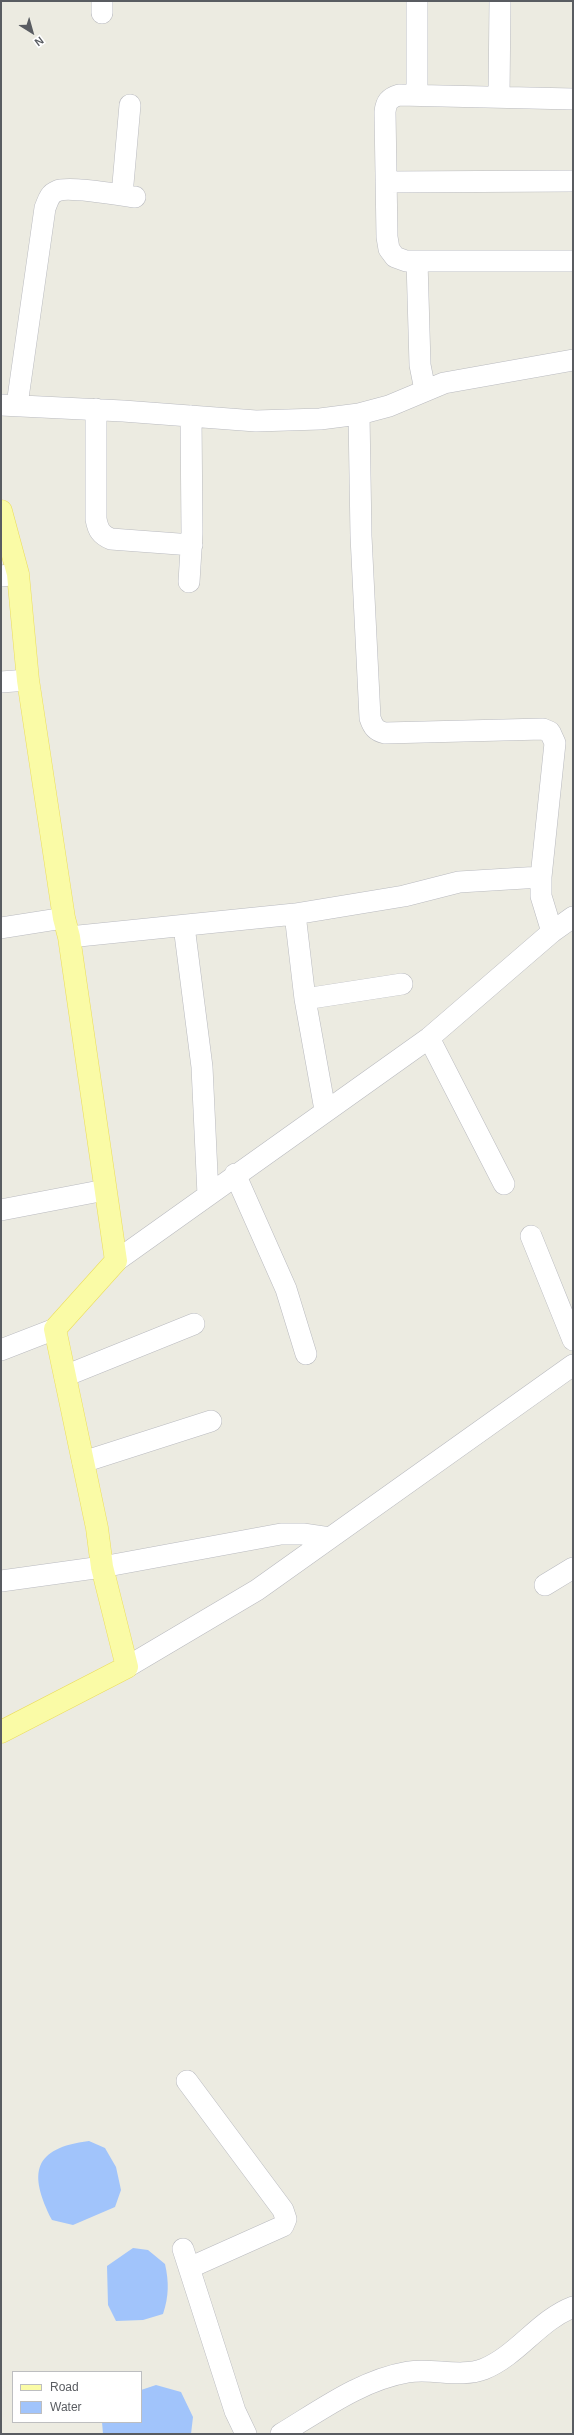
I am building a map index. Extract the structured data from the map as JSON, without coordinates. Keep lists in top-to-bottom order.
{
  "legend": ["Road", "Water"],
  "north": "bottom right"
}
